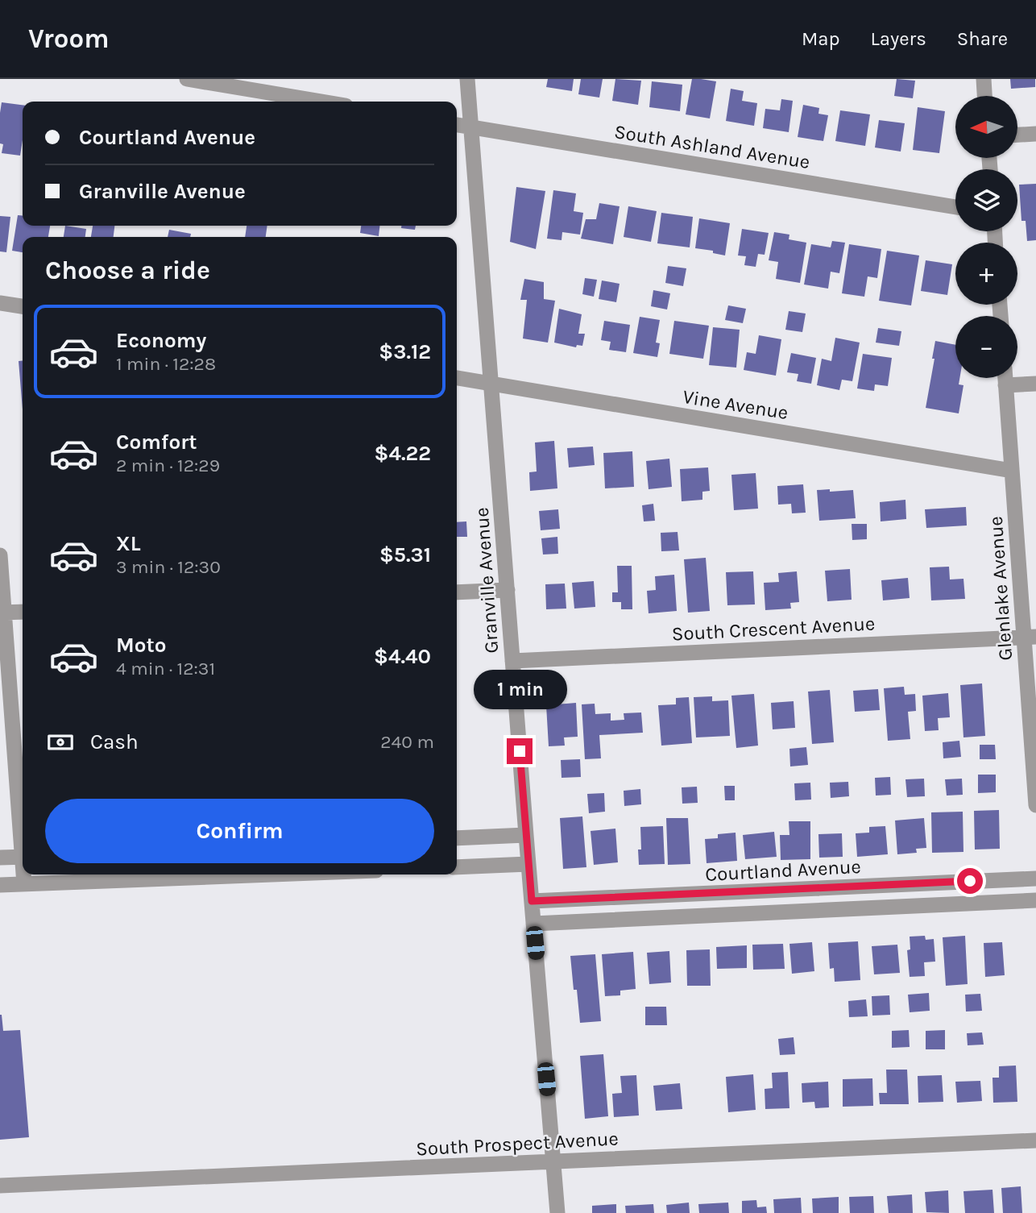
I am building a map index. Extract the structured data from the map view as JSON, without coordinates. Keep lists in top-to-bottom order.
{
  "streets": {
    "street": [
      "South Ashland Avenue",
      "Vine Avenue",
      "Granville Avenue",
      "Glenlake Avenue",
      "South Crescent Avenue",
      "Courtland Avenue",
      "South Prospect Avenue"
    ]
  },
  "crossings": [
    ["South Ashland Avenue", "Granville Avenue"],
    ["Vine Avenue", "Granville Avenue"],
    ["Vine Avenue", "Glenlake Avenue"],
    ["Granville Avenue", "South Crescent Avenue"],
    ["Granville Avenue", "Courtland Avenue"],
    ["Granville Avenue", "South Prospect Avenue"],
    ["Glenlake Avenue", "South Crescent Avenue"]
  ],
  "north": "left",
  "page": {
    "header": "Vroom",
    "nav": ["Map", "Layers", "Share"],
    "map_buttons": ["+", "−"],
    "banner": ["Courtland Avenue", "Granville Avenue"],
    "heading": "Choose a ride",
    "list": [
      {
        "name": "Economy",
        "note": "1 min · 12:28",
        "value": "$3.12"
      },
      {
        "name": "Comfort",
        "note": "2 min · 12:29",
        "value": "$4.22"
      },
      {
        "name": "XL",
        "note": "3 min · 12:30",
        "value": "$5.31"
      },
      {
        "name": "Moto",
        "note": "4 min · 12:31",
        "value": "$4.40"
      }
    ],
    "bubble": "1 min",
    "pay": ["Cash", "240 m"],
    "buttons": "Confirm"
  }
}
